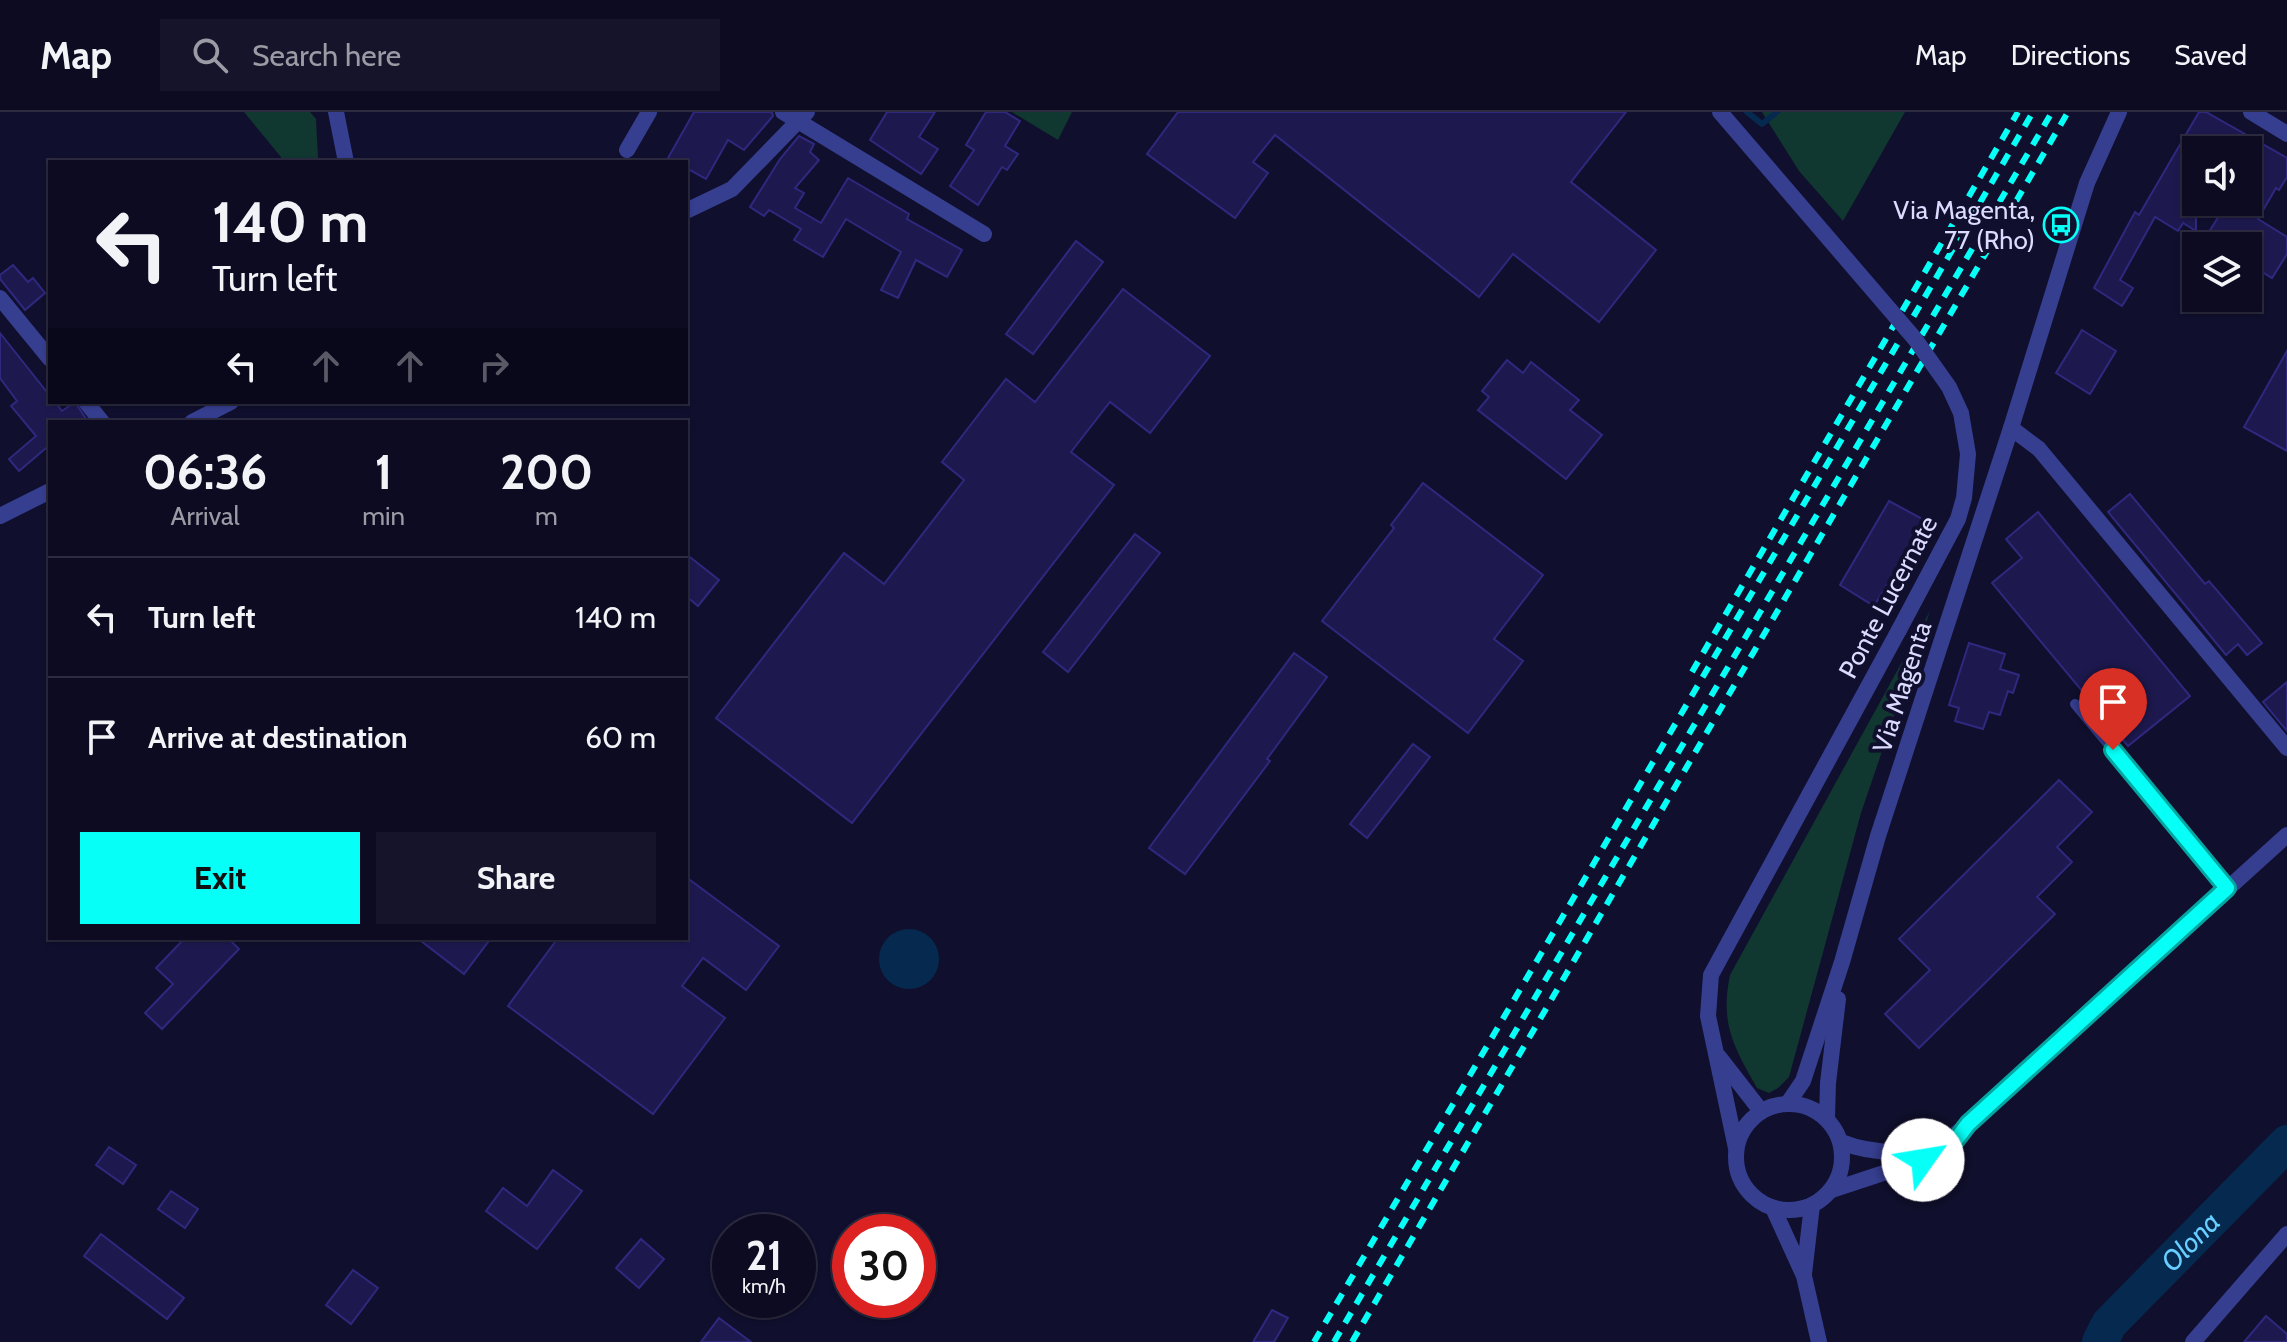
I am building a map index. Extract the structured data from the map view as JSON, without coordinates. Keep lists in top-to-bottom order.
{
  "streets": {
    "street": ["Ponte Lucernate", "Via Magenta"]
  },
  "crossings": [
    ["Ponte Lucernate", "Via Magenta"]
  ],
  "water": ["Olona"],
  "places": {
    "bus stop": ["Via Magenta, 77 (Rho)"]
  },
  "page": {
    "header": "Map",
    "search": "Search here",
    "nav": ["Map", "Directions", "Saved"],
    "turn": ["140 m", "Turn left"],
    "eta": [
      "06:36",
      "Arrival",
      "1",
      "min",
      "200",
      "m"
    ],
    "list": [
      {
        "name": "Turn left",
        "value": "140 m"
      },
      {
        "name": "Arrive at destination",
        "value": "60 m"
      }
    ],
    "buttons": ["Exit", "Share"],
    "speed": "21 km/h",
    "limit": "30"
  }
}
